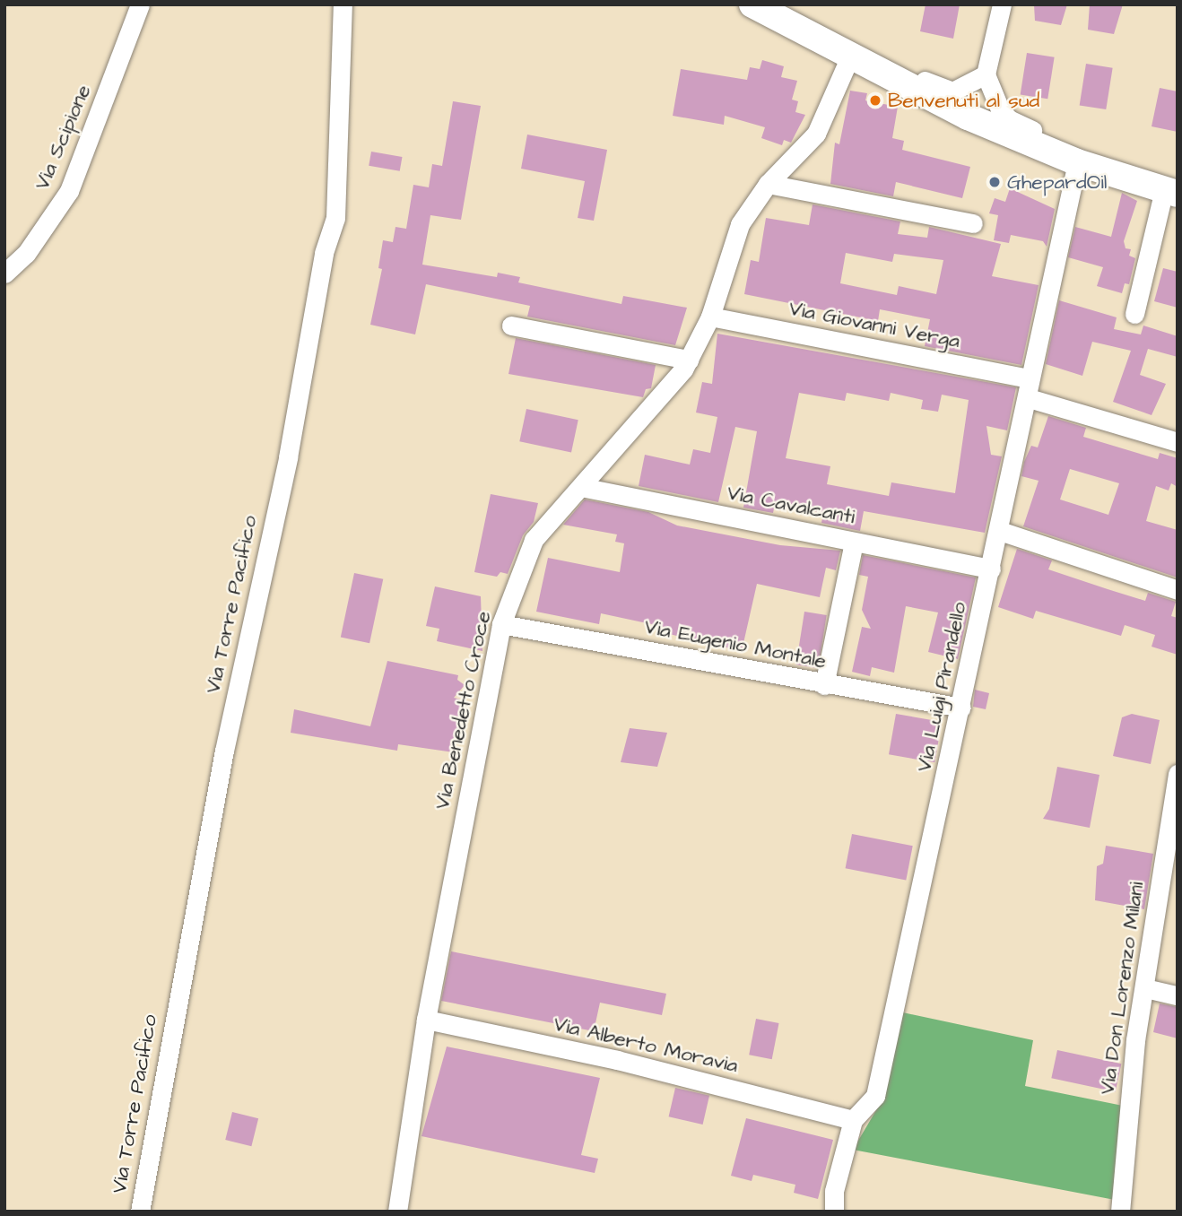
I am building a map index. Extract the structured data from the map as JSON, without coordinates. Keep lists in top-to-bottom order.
{
  "streets": {
    "street": [
      "Via Scipione",
      "Via Giovanni Verga",
      "Via Cavalcanti",
      "Via Torre Pacifico",
      "Via Eugenio Montale",
      "Via Luigi Pirandello",
      "Via Benedetto Croce",
      "Via Don Lorenzo Milani",
      "Via Alberto Moravia"
    ]
  },
  "crossings": [
    ["Via Giovanni Verga", "Via Luigi Pirandello"],
    ["Via Giovanni Verga", "Via Benedetto Croce"],
    ["Via Cavalcanti", "Via Luigi Pirandello"],
    ["Via Cavalcanti", "Via Benedetto Croce"],
    ["Via Eugenio Montale", "Via Luigi Pirandello"],
    ["Via Eugenio Montale", "Via Benedetto Croce"],
    ["Via Luigi Pirandello", "Via Alberto Moravia"],
    ["Via Benedetto Croce", "Via Alberto Moravia"]
  ],
  "places": ["Benvenuti al sud", "GhepardOil"]
}
